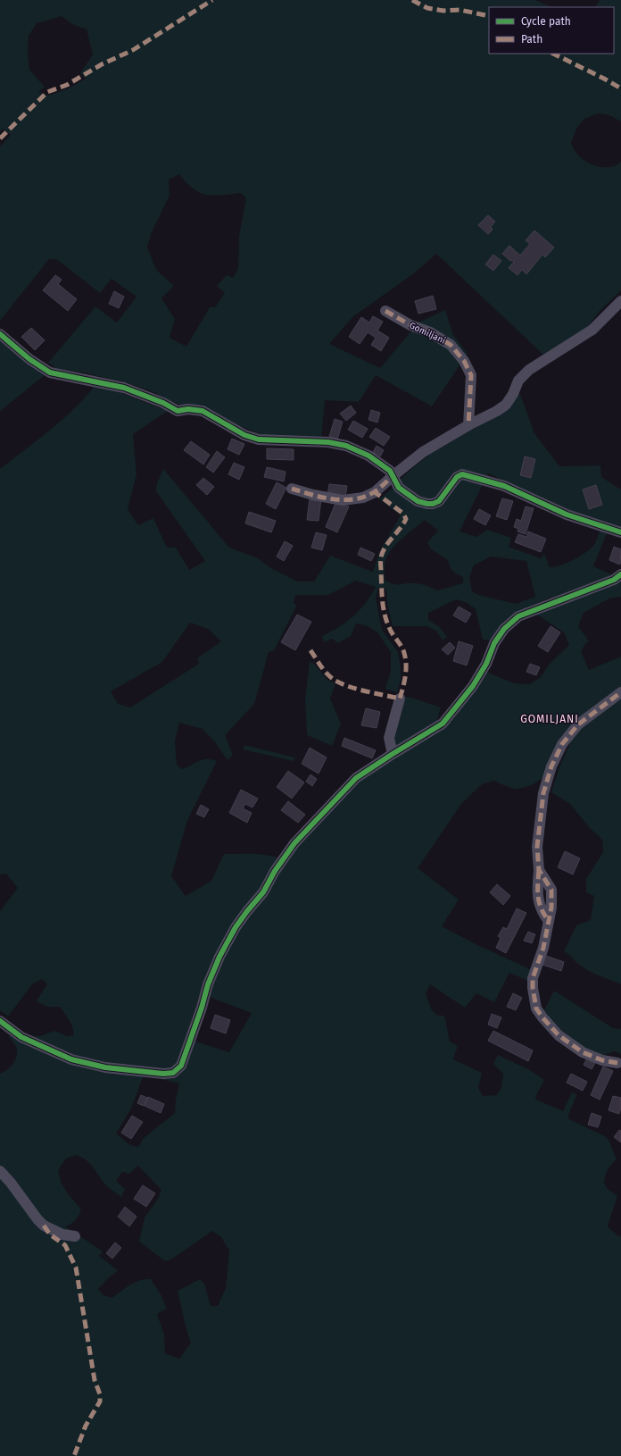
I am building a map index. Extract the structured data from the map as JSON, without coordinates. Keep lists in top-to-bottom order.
{
  "streets": {
    "street": ["Gomiljani"]
  },
  "districts": ["GOMILJANI"],
  "legend": ["Cycle path", "Path"]
}
